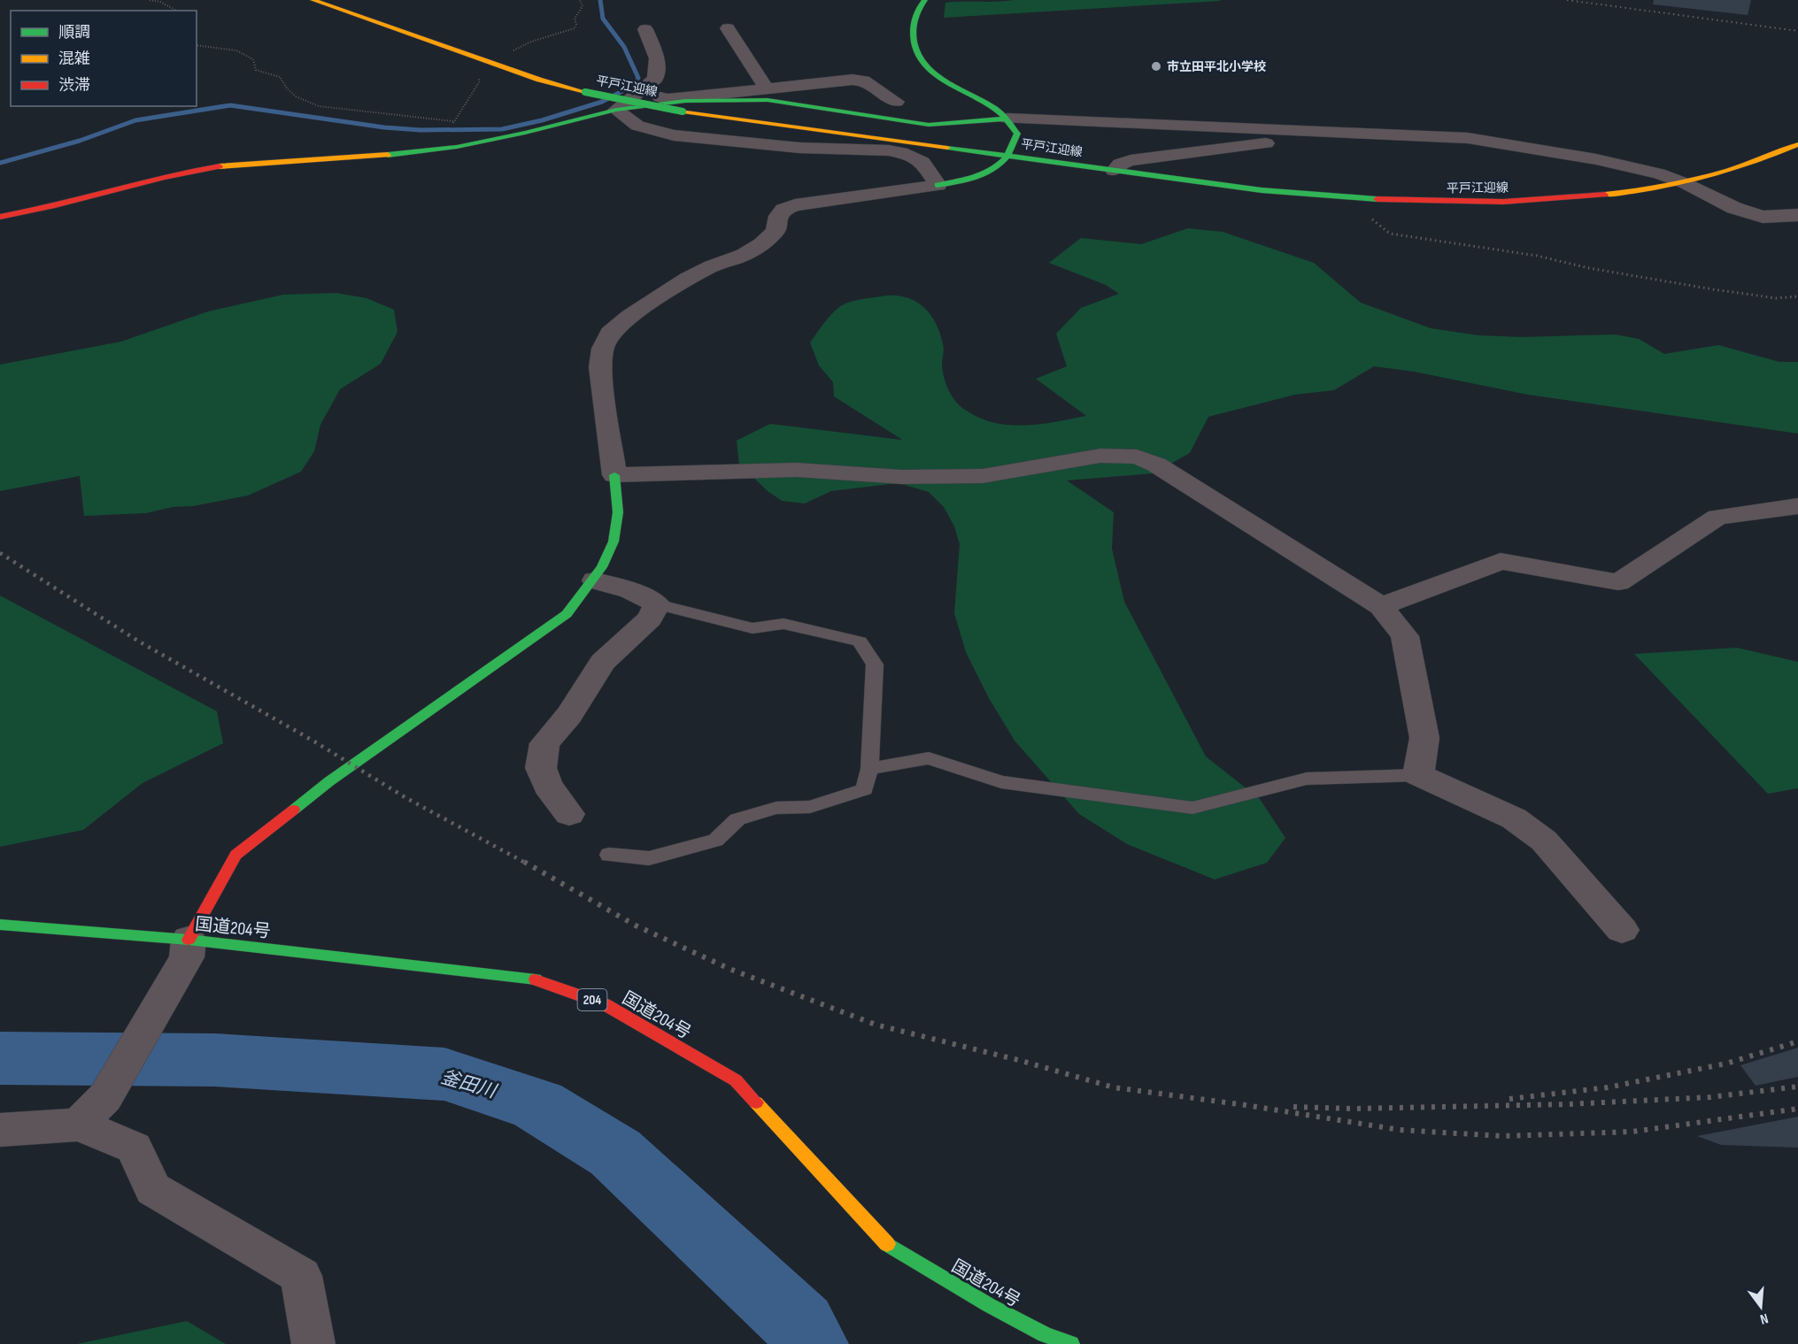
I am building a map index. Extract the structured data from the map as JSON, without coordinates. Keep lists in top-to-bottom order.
{
  "streets": {
    "main road": ["平戸江迎線", "国道204号", "204"]
  },
  "water": ["釜田川"],
  "places": ["市立田平北小学校"],
  "legend": ["順調", "混雑", "渋滞"],
  "north": "bottom"
}
